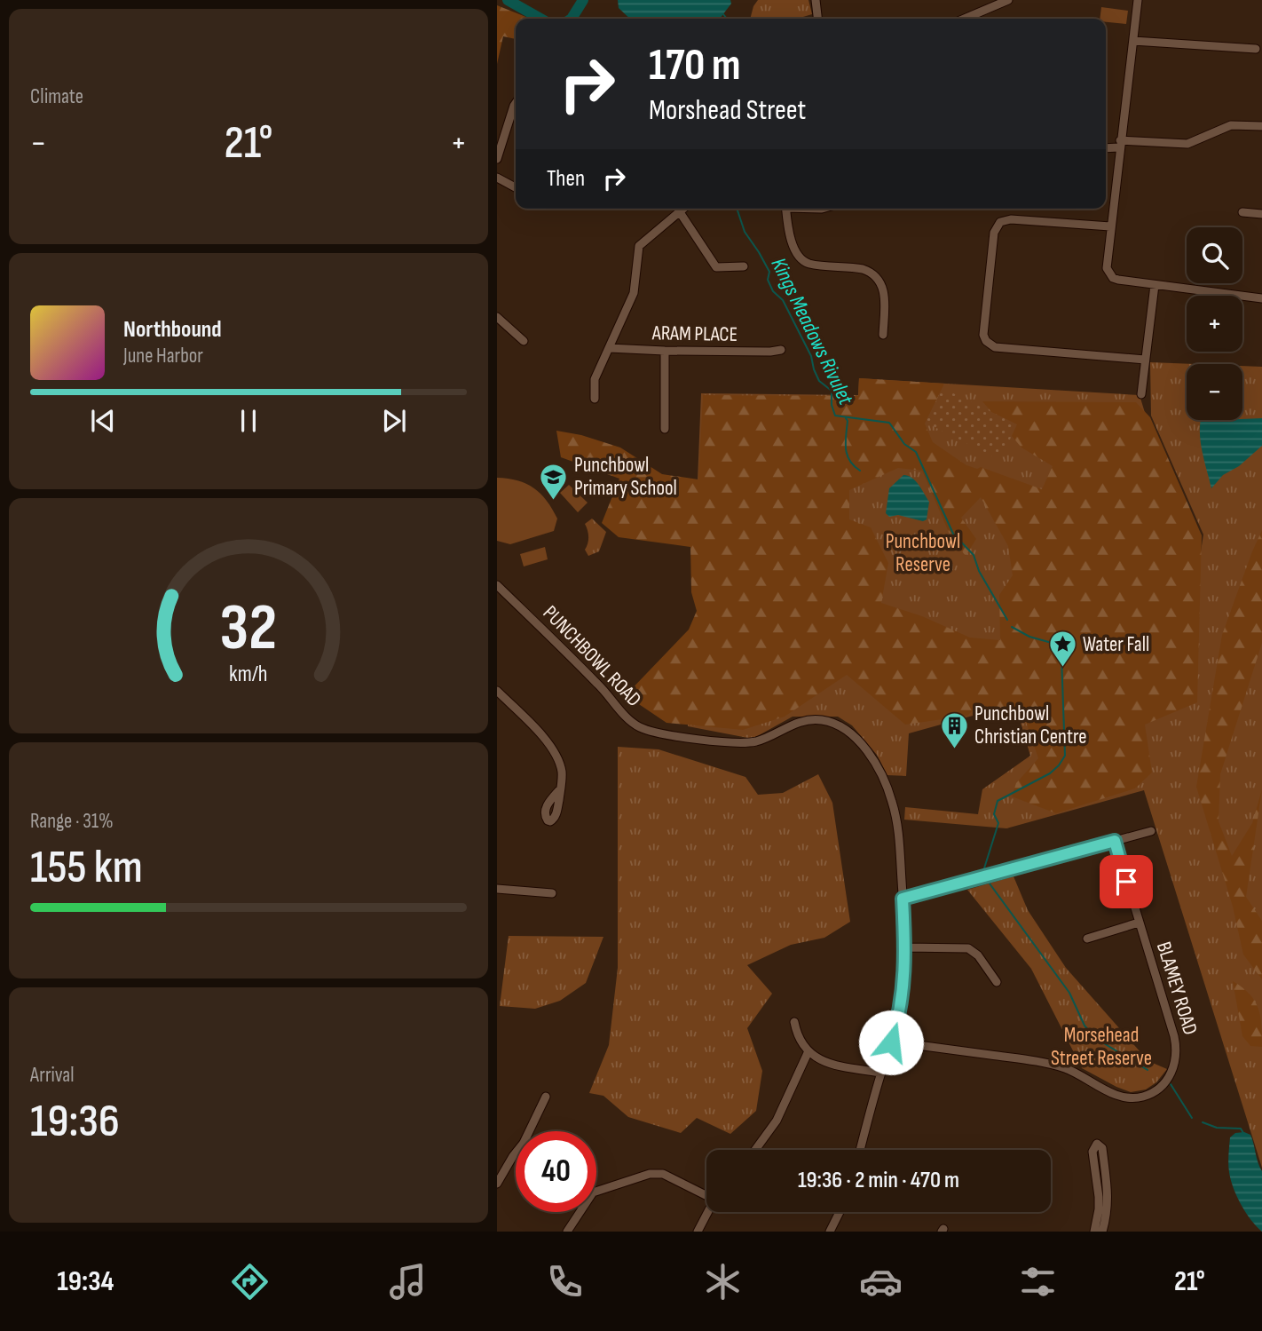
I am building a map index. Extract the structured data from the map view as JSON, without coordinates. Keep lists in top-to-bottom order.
{
  "streets": {
    "street": ["ARAM PLACE", "PUNCHBOWL ROAD", "BLAMEY ROAD"]
  },
  "crossings": [
    ["PUNCHBOWL ROAD", "BLAMEY ROAD"]
  ],
  "water": ["Kings Meadows Rivulet"],
  "parks": ["Punchbowl Reserve", "Morsehead Street Reserve"],
  "places": {
    "school or university": ["Punchbowl Primary School"],
    "place": ["Water Fall"],
    "building": ["Punchbowl Christian Centre"]
  },
  "page": {
    "tile": [
      "Climate",
      ["Range · 31%", "155 km"],
      ["Arrival", "19:36"]
    ],
    "turn": ["170 m", "Morshead Street"],
    "heat": ["−", "21°", "+"],
    "then": "Then",
    "map_buttons": ["+", "−"],
    "song": ["Northbound", "June Harbor"],
    "limit": "40",
    "trip": "19:36 · 2 min · 470 m",
    "tabs": ["19:34", "21°"],
    "gauge": ["32", "km/h"]
  }
}
